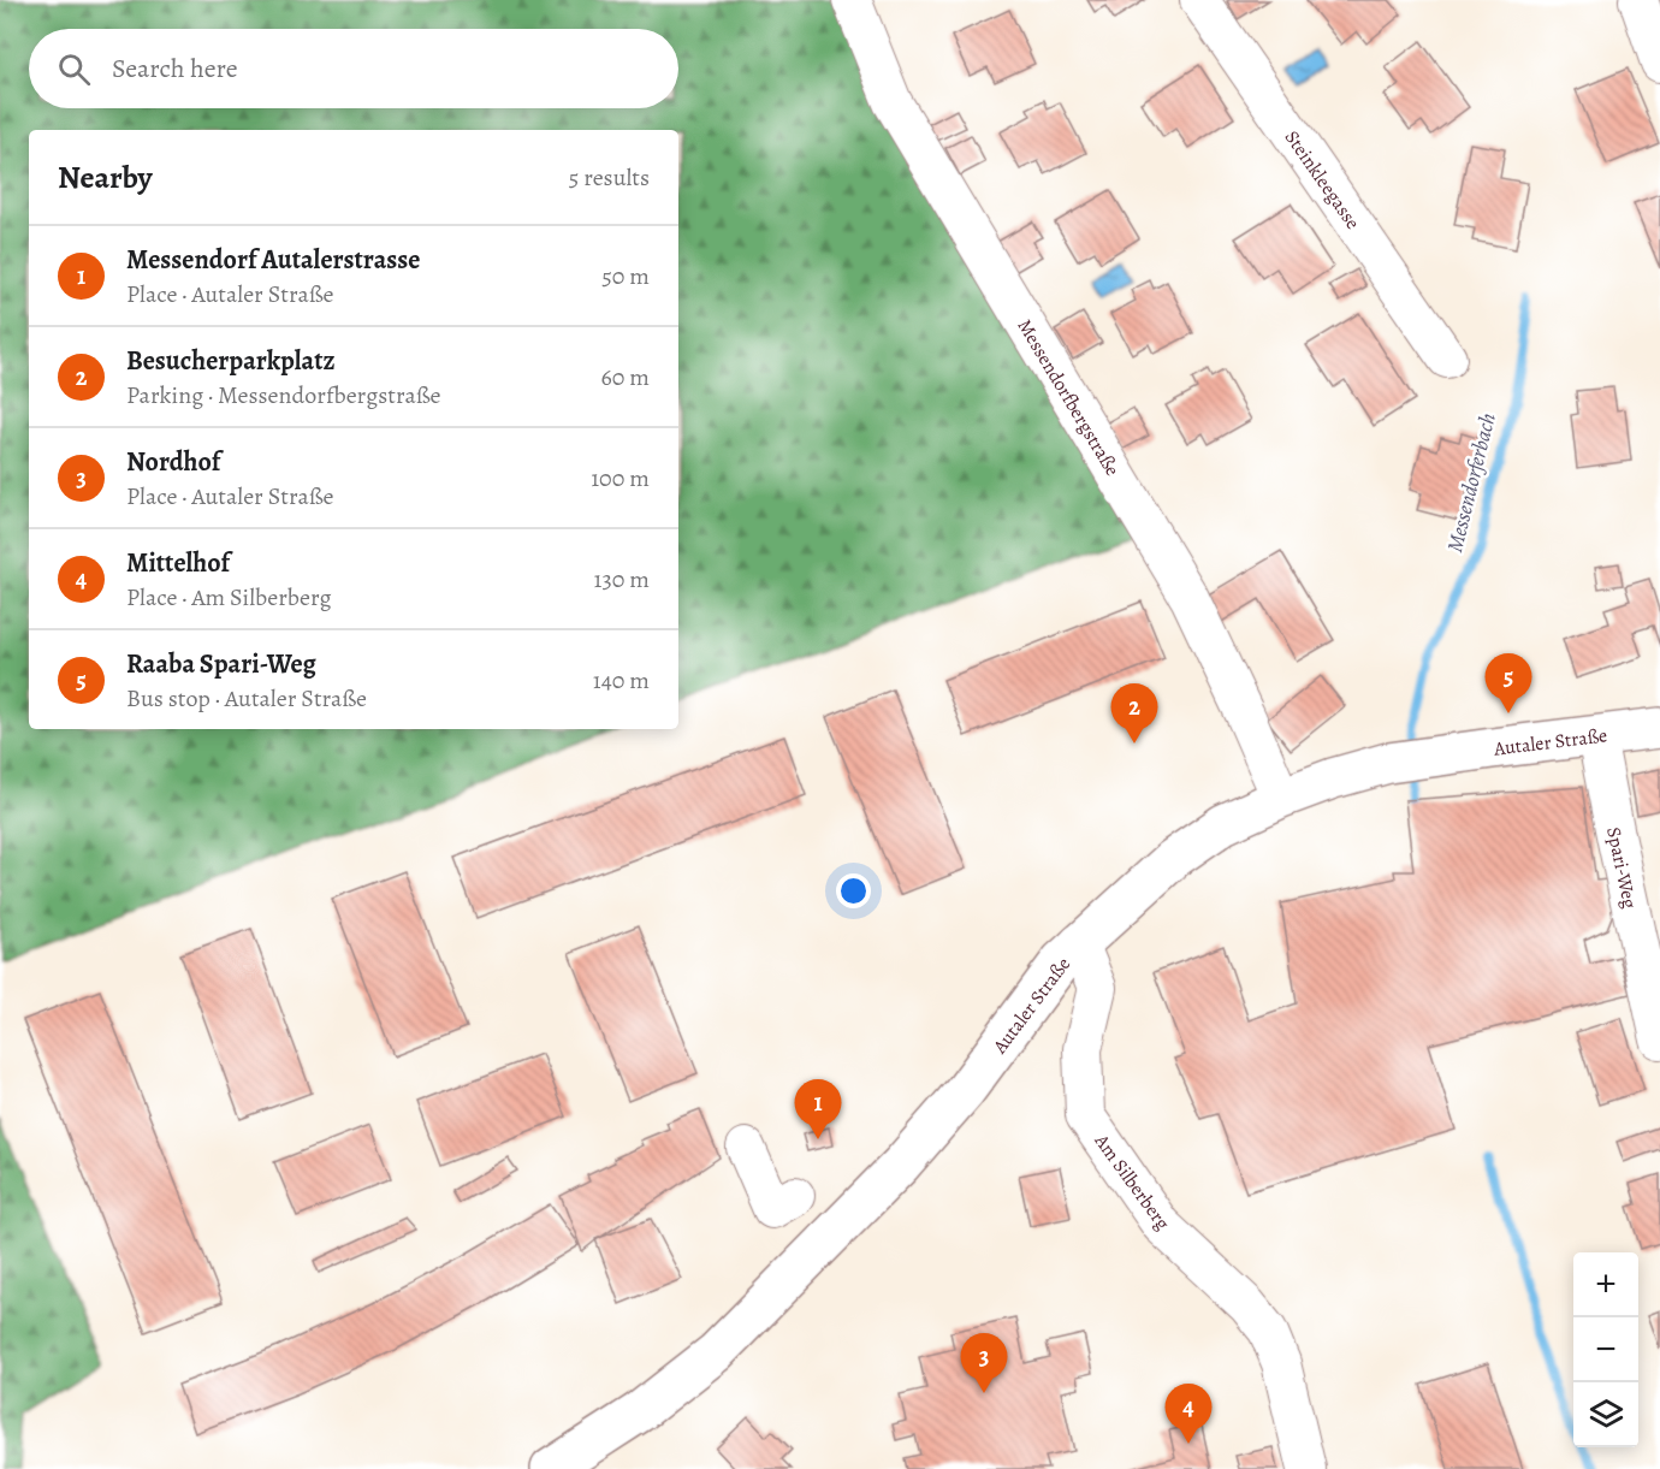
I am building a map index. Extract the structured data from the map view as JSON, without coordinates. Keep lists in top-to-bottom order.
{
  "streets": {
    "main road": ["Autaler Straße"],
    "street": [
      "Steinkleegasse",
      "Messendorfbergstraße",
      "Spari-Weg",
      "Am Silberberg"
    ]
  },
  "crossings": [
    ["Messendorfbergstraße", "Autaler Straße"],
    ["Autaler Straße", "Spari-Weg"],
    ["Autaler Straße", "Am Silberberg"]
  ],
  "water": ["Messendorferbach"],
  "page": {
    "search": "Search here",
    "heading": ["Nearby", "5 results"],
    "list": [
      {
        "mark": "1",
        "name": "Messendorf Autalerstrasse",
        "note": "Place · Autaler Straße",
        "value": "50 m"
      },
      {
        "mark": "2",
        "name": "Besucherparkplatz",
        "note": "Parking · Messendorfbergstraße",
        "value": "60 m"
      },
      {
        "mark": "3",
        "name": "Nordhof",
        "note": "Place · Autaler Straße",
        "value": "100 m"
      },
      {
        "mark": "4",
        "name": "Mittelhof",
        "note": "Place · Am Silberberg",
        "value": "130 m"
      },
      {
        "mark": "5",
        "name": "Raaba Spari-Weg",
        "note": "Bus stop · Autaler Straße",
        "value": "140 m"
      }
    ],
    "pins": [
      "5",
      "2",
      "1",
      "3",
      "4"
    ],
    "map_buttons": ["+", "−"]
  }
}
